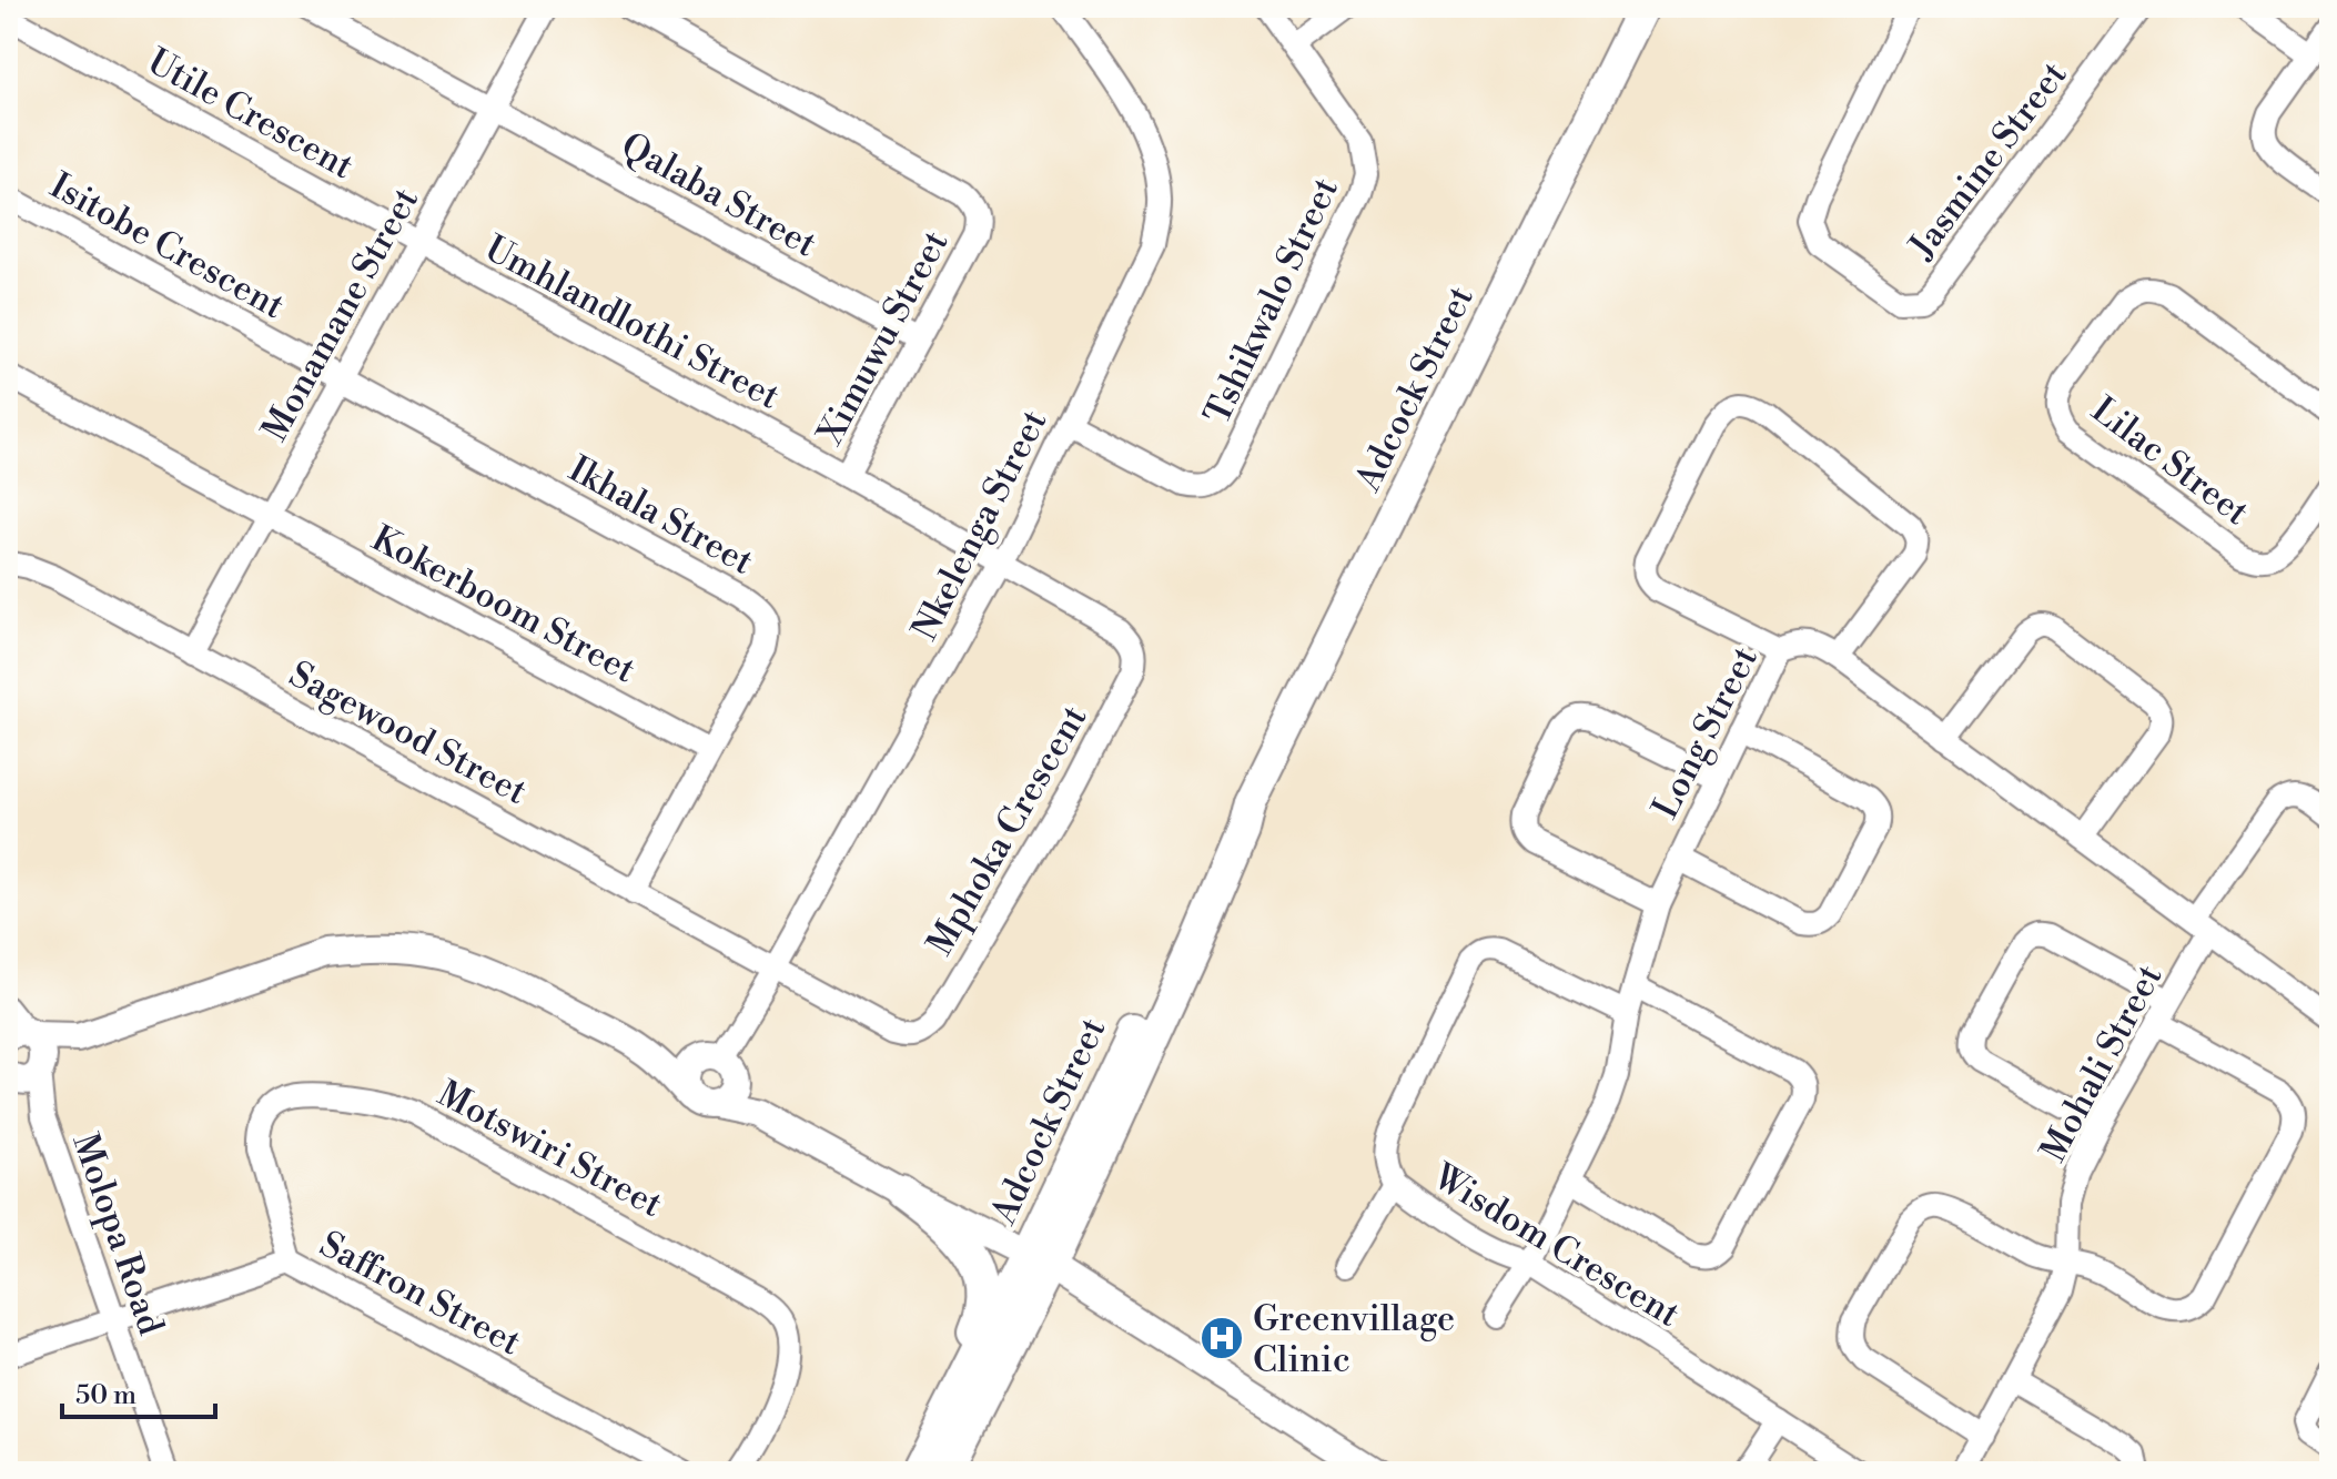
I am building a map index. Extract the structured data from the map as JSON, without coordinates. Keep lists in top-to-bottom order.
{
  "streets": {
    "main road": ["Adcock Street"],
    "street": [
      "Utile Crescent",
      "Jasmine Street",
      "Qalaba Street",
      "Isitobe Crescent",
      "Tshikwalo Street",
      "Monamane Street",
      "Umhlandlothi Street",
      "Ximuwu Street",
      "Lilac Street",
      "Ikhala Street",
      "Nkelenga Street",
      "Kokerboom Street",
      "Sagewood Street",
      "Long Street",
      "Mphoka Crescent",
      "Mohali Street",
      "Motswiri Street",
      "Molopa Road",
      "Wisdom Crescent",
      "Saffron Street"
    ]
  },
  "crossings": [
    ["Utile Crescent", "Monamane Street"],
    ["Utile Crescent", "Umhlandlothi Street"],
    ["Qalaba Street", "Monamane Street"],
    ["Qalaba Street", "Ximuwu Street"],
    ["Isitobe Crescent", "Monamane Street"],
    ["Isitobe Crescent", "Ikhala Street"],
    ["Tshikwalo Street", "Nkelenga Street"],
    ["Monamane Street", "Umhlandlothi Street"],
    ["Monamane Street", "Ikhala Street"],
    ["Monamane Street", "Kokerboom Street"],
    ["Monamane Street", "Sagewood Street"],
    ["Umhlandlothi Street", "Ximuwu Street"],
    ["Umhlandlothi Street", "Nkelenga Street"],
    ["Umhlandlothi Street", "Mphoka Crescent"],
    ["Ikhala Street", "Kokerboom Street"],
    ["Ikhala Street", "Sagewood Street"],
    ["Nkelenga Street", "Sagewood Street"],
    ["Nkelenga Street", "Mphoka Crescent"],
    ["Sagewood Street", "Mphoka Crescent"],
    ["Long Street", "Mohali Street"],
    ["Long Street", "Wisdom Crescent"],
    ["Motswiri Street", "Saffron Street"],
    ["Molopa Road", "Saffron Street"]
  ],
  "places": {
    "hospital": ["Greenvillage Clinic"]
  },
  "scale_bar": "50 m"
}
